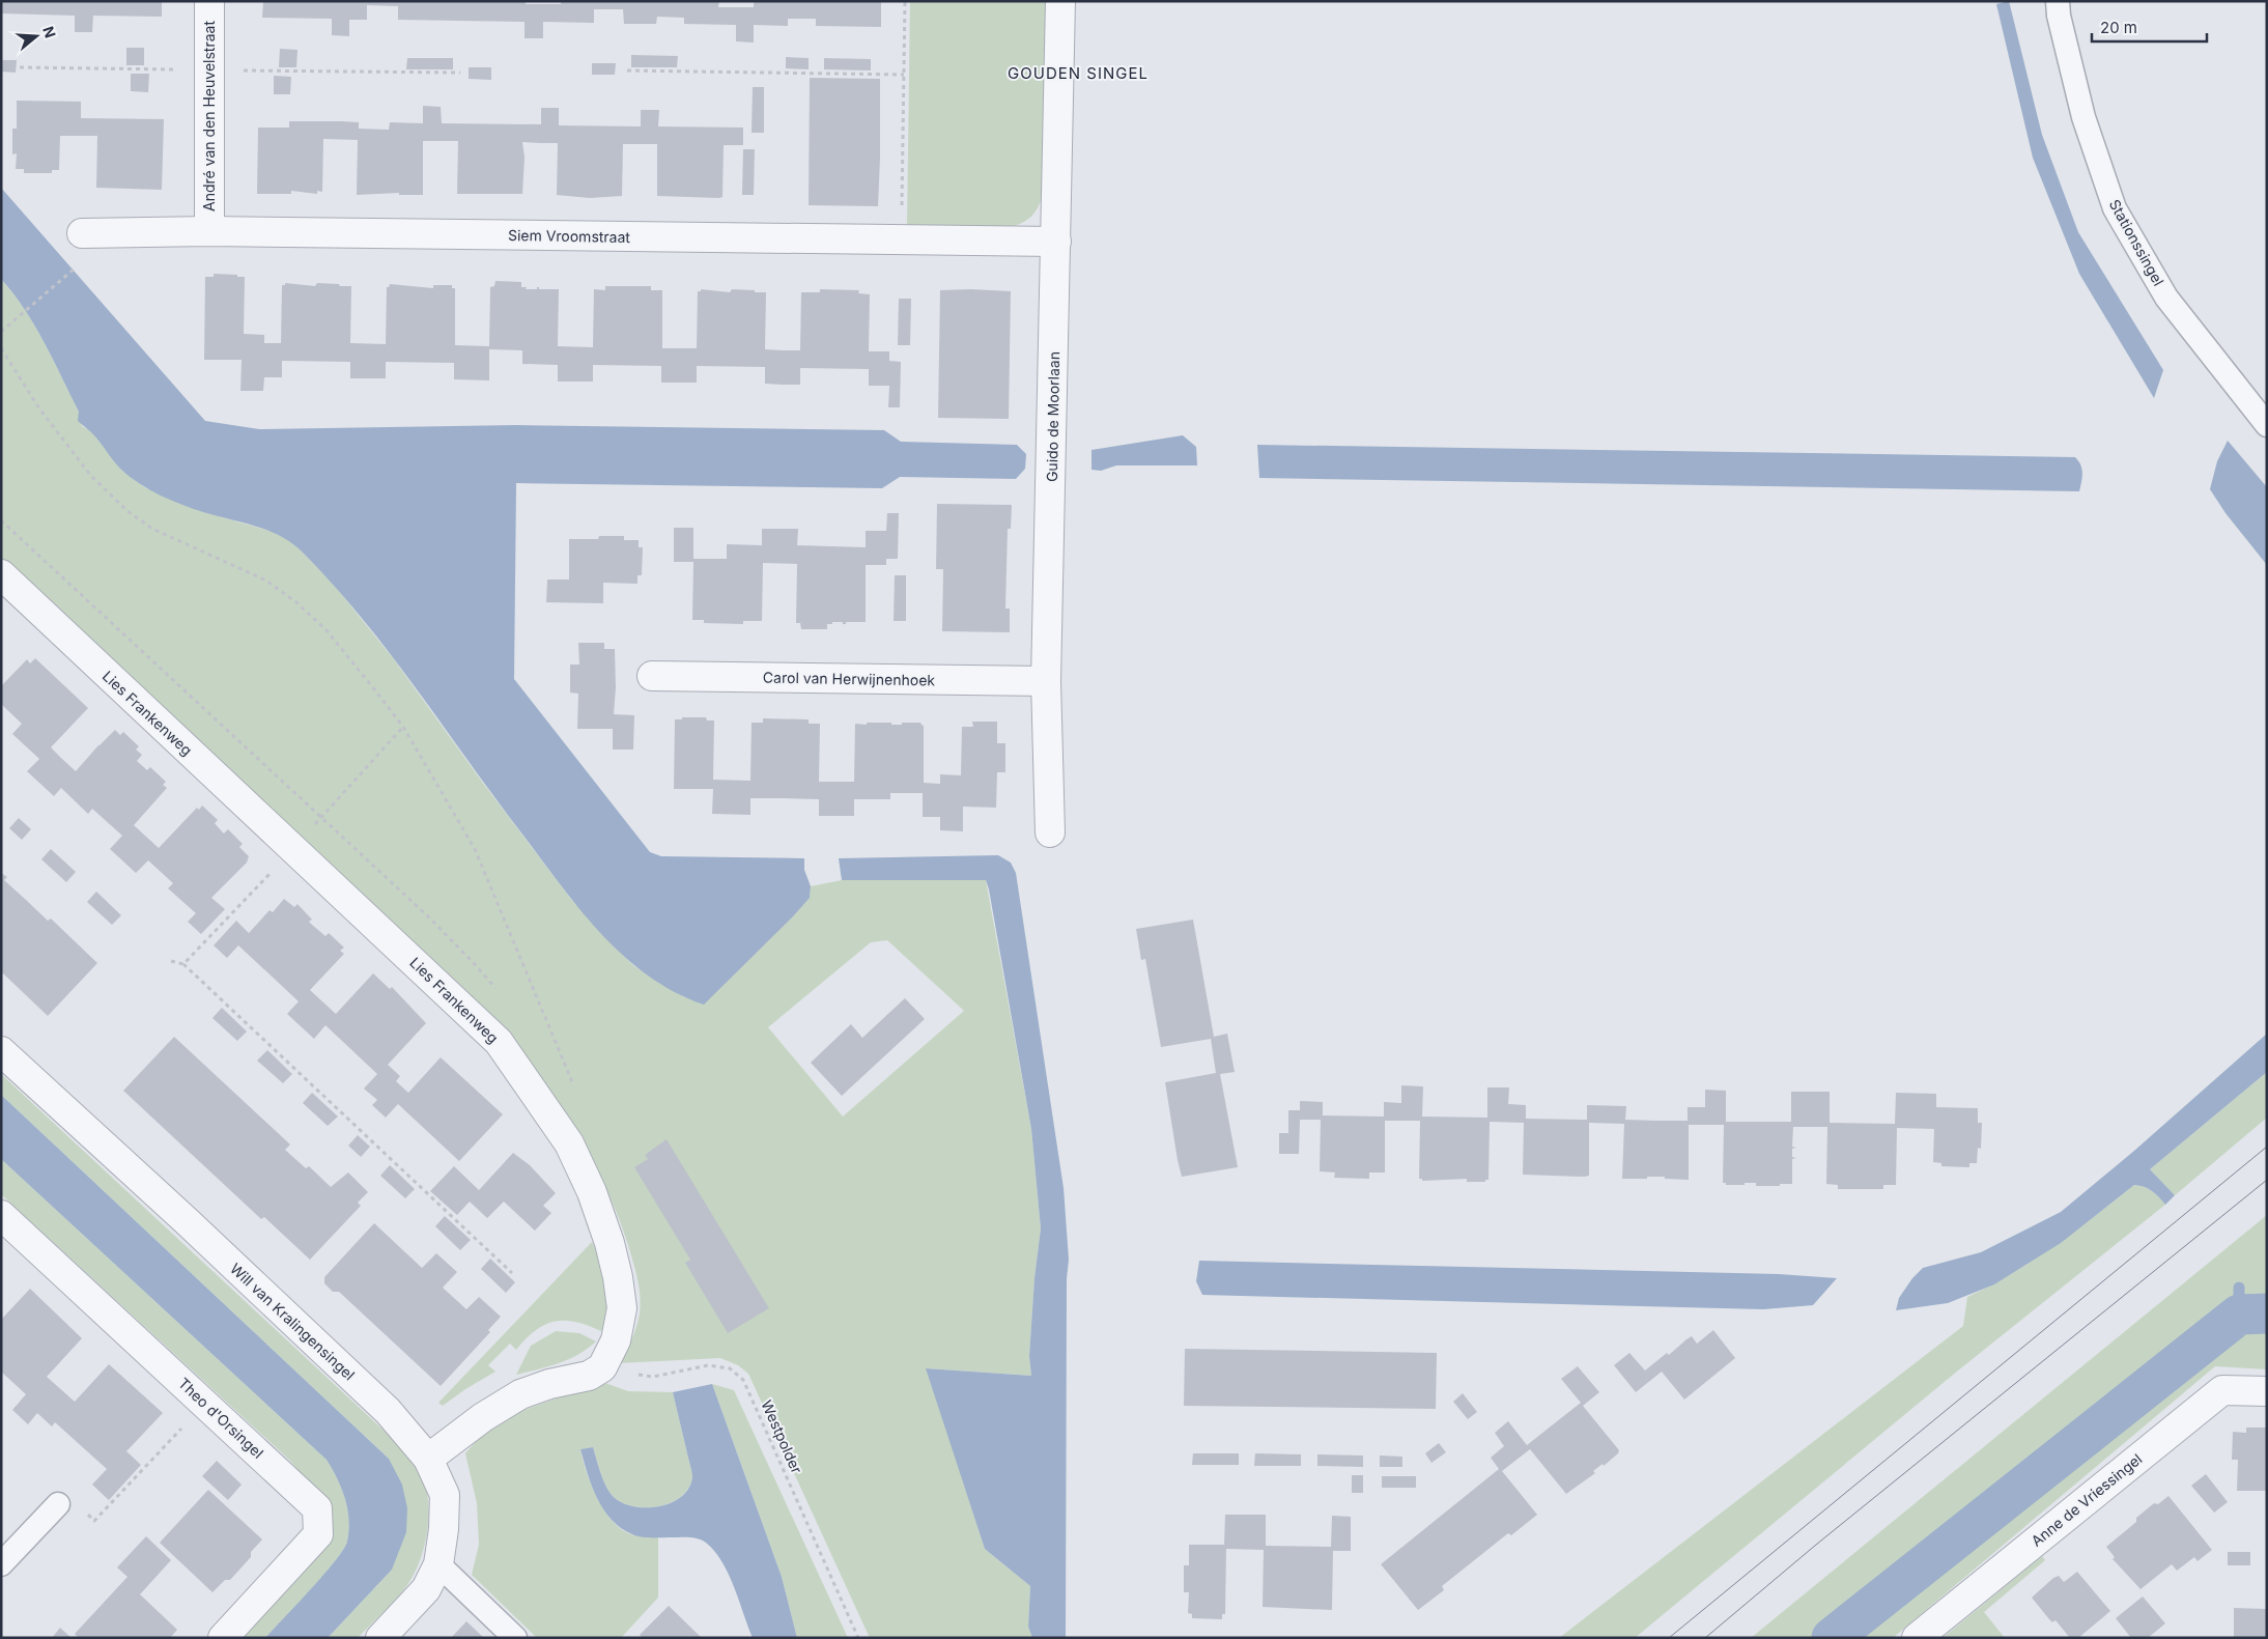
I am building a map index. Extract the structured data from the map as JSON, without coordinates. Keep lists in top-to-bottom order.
{
  "streets": {
    "street": [
      "André van den Heuvelstraat",
      "Siem Vroomstraat",
      "Guido de Moorlaan",
      "Carol van Herwijnenhoek",
      "Lies Frankenweg",
      "Will van Kralingensingel",
      "Theo d'Orsingel",
      "Anne de Vriessingel"
    ],
    "lane": ["Stationssingel"],
    "path": ["Westpolder"]
  },
  "crossings": [
    ["André van den Heuvelstraat", "Siem Vroomstraat"],
    ["Siem Vroomstraat", "Guido de Moorlaan"],
    ["Guido de Moorlaan", "Carol van Herwijnenhoek"],
    ["Lies Frankenweg", "Westpolder"]
  ],
  "districts": ["GOUDEN SINGEL"],
  "scale_bar": "20 m",
  "north": "right"
}
